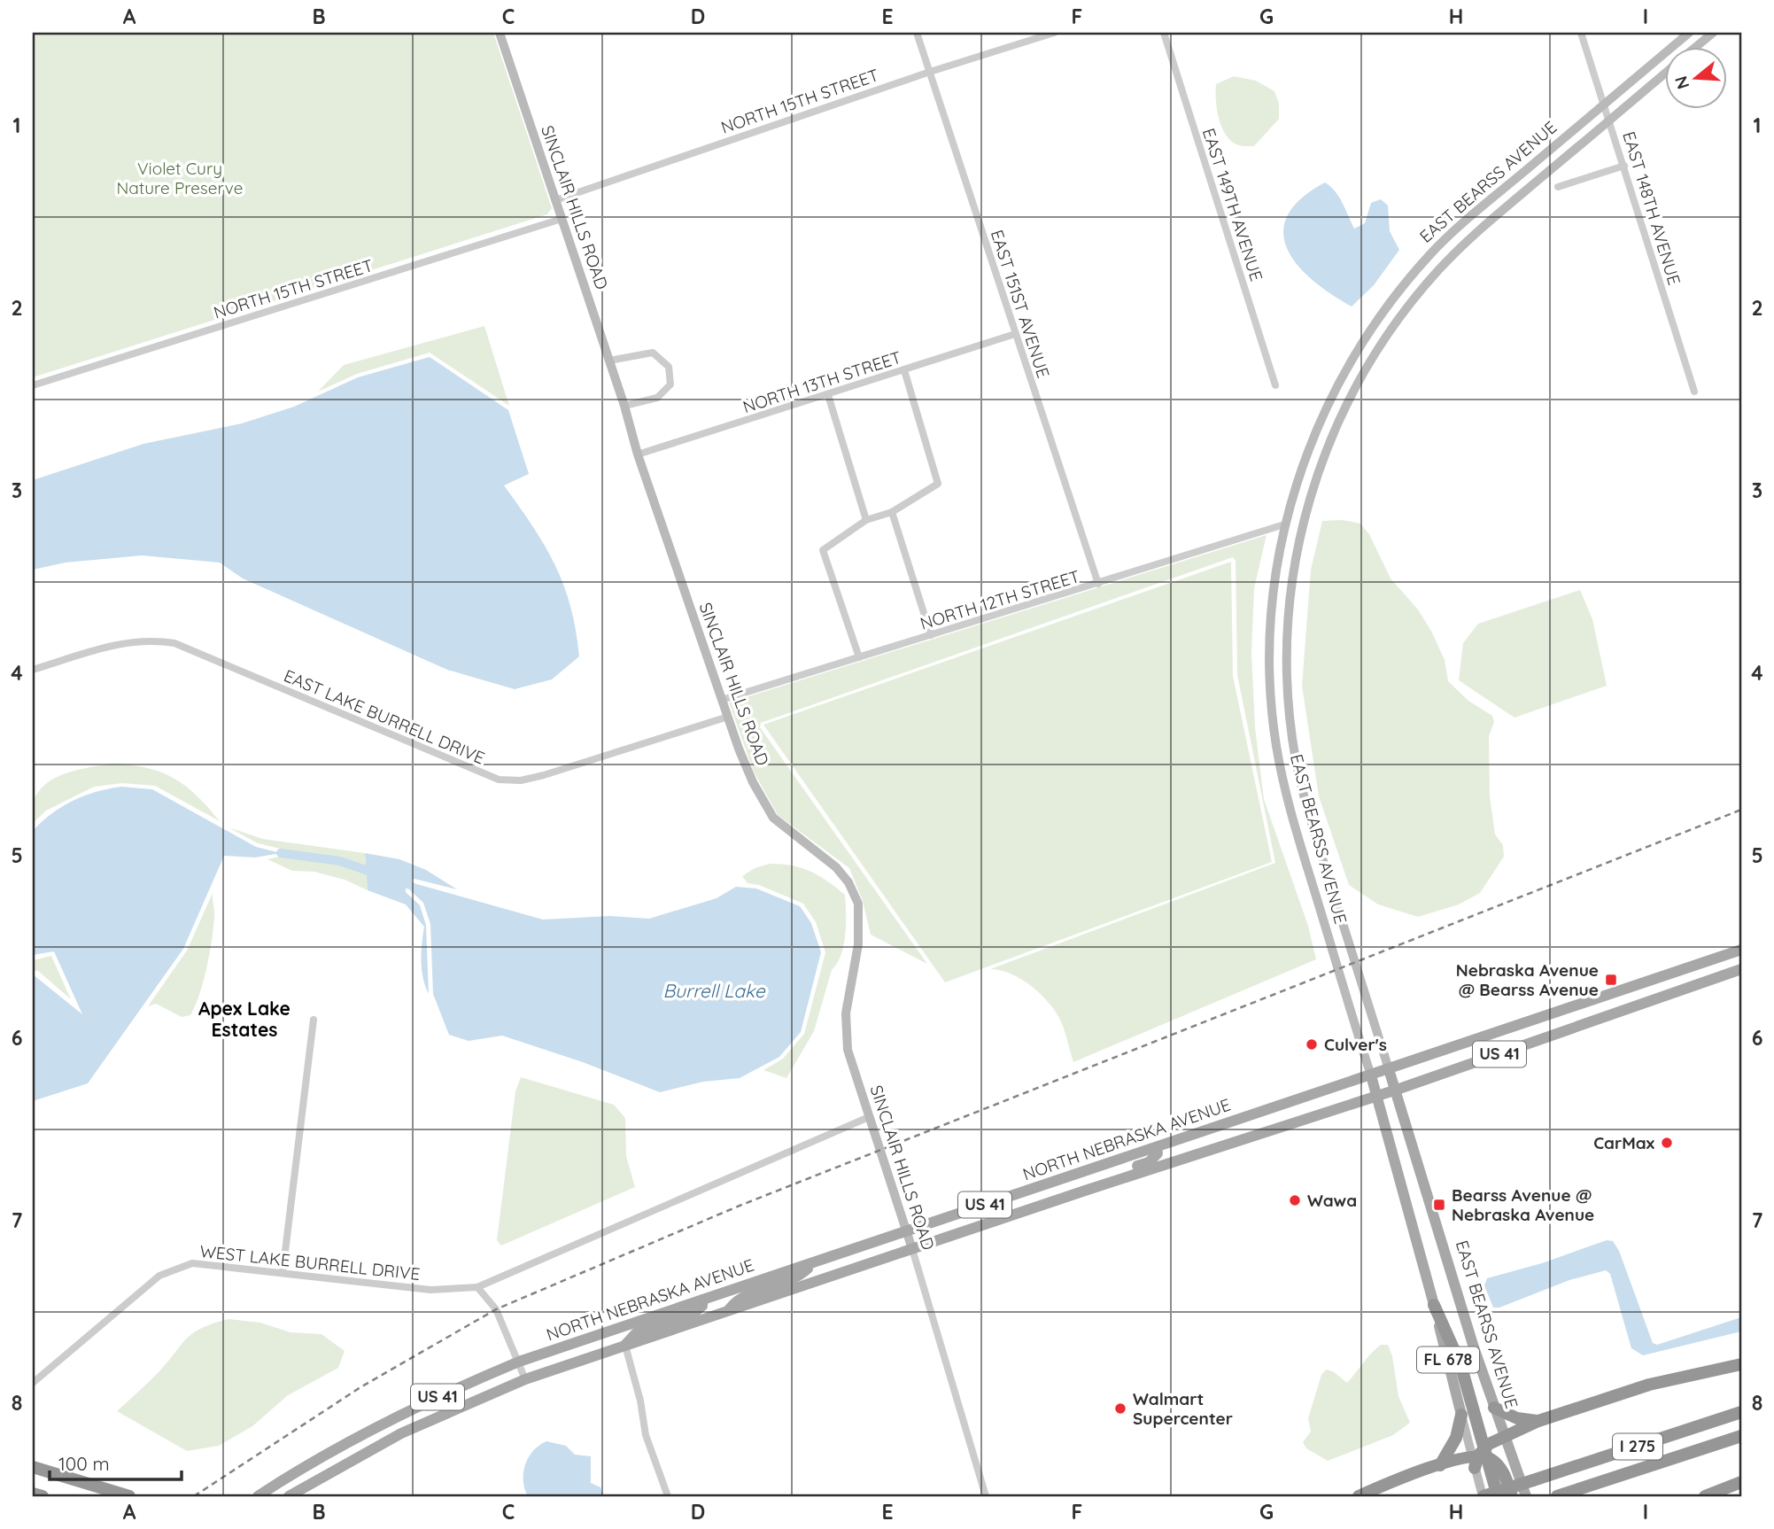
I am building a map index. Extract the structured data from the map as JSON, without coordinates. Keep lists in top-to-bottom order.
{
  "streets": {
    "highway": ["I 275"],
    "main road": [
      "EAST BEARSS AVENUE",
      "SINCLAIR HILLS ROAD",
      "US 41",
      "NORTH NEBRASKA AVENUE",
      "FL 678"
    ],
    "street": [
      "NORTH 15TH STREET",
      "EAST 149TH AVENUE",
      "EAST 148TH AVENUE",
      "EAST 151ST AVENUE",
      "NORTH 13TH STREET",
      "NORTH 12TH STREET",
      "EAST LAKE BURRELL DRIVE",
      "WEST LAKE BURRELL DRIVE"
    ]
  },
  "crossings": [
    ["NORTH 15TH STREET", "SINCLAIR HILLS ROAD"],
    ["NORTH 15TH STREET", "EAST 151ST AVENUE"],
    ["EAST BEARSS AVENUE", "EAST 148TH AVENUE"],
    ["EAST BEARSS AVENUE", "NORTH 12TH STREET"],
    ["EAST BEARSS AVENUE", "NORTH NEBRASKA AVENUE"],
    ["EAST BEARSS AVENUE", "I 275"],
    ["SINCLAIR HILLS ROAD", "NORTH 13TH STREET"],
    ["SINCLAIR HILLS ROAD", "NORTH 12TH STREET"],
    ["SINCLAIR HILLS ROAD", "EAST LAKE BURRELL DRIVE"],
    ["SINCLAIR HILLS ROAD", "NORTH NEBRASKA AVENUE"],
    ["SINCLAIR HILLS ROAD", "WEST LAKE BURRELL DRIVE"],
    ["EAST 151ST AVENUE", "NORTH 13TH STREET"],
    ["EAST 151ST AVENUE", "NORTH 12TH STREET"]
  ],
  "districts": ["Apex Lake Estates"],
  "water": ["Burrell Lake"],
  "parks": ["Violet Cury Nature Preserve"],
  "places": {
    "transit": ["Nebraska Avenue @ Bearss Avenue", "Bearss Avenue @ Nebraska Avenue"],
    "other": [
      "Culver's",
      "CarMax",
      "Wawa",
      "Walmart Supercenter"
    ]
  },
  "scale_bar": "100 m",
  "north": "left",
  "grid": {
    "columns": [
      "A",
      "B",
      "C",
      "D",
      "E",
      "F",
      "G",
      "H",
      "I"
    ],
    "rows": [
      "1",
      "2",
      "3",
      "4",
      "5",
      "6",
      "7",
      "8"
    ]
  }
}
